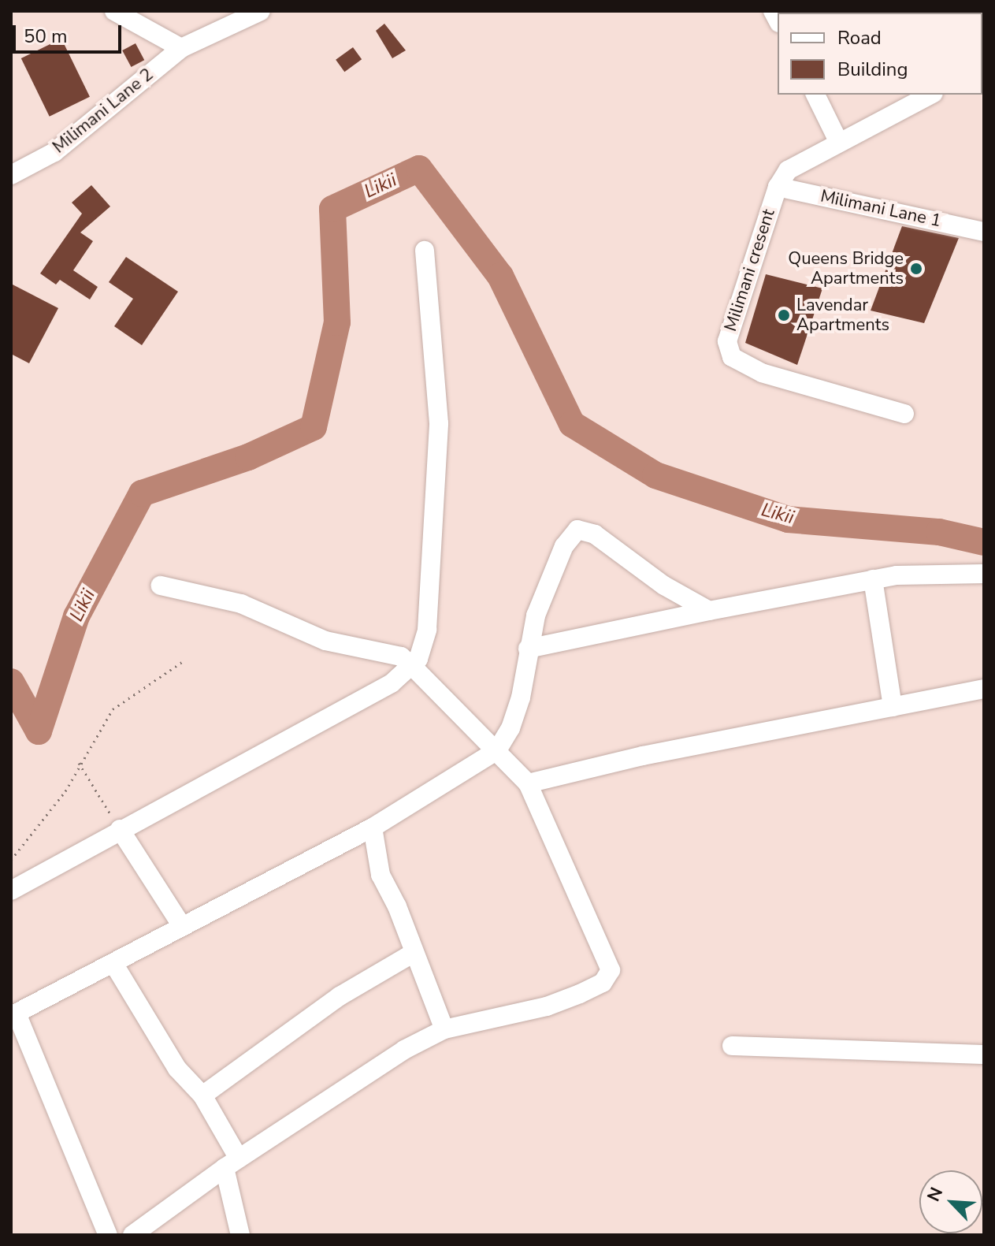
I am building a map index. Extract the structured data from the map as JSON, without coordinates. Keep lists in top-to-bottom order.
{
  "streets": {
    "street": ["Milimani Lane 2", "Milimani Lane 1", "Milimani cresent"]
  },
  "crossings": [
    ["Milimani Lane 1", "Milimani cresent"]
  ],
  "water": ["Likii"],
  "places": ["Queens Bridge Apartments", "Lavendar Apartments"],
  "legend": ["Road", "Building"],
  "scale_bar": "50 m",
  "north": "top left"
}
